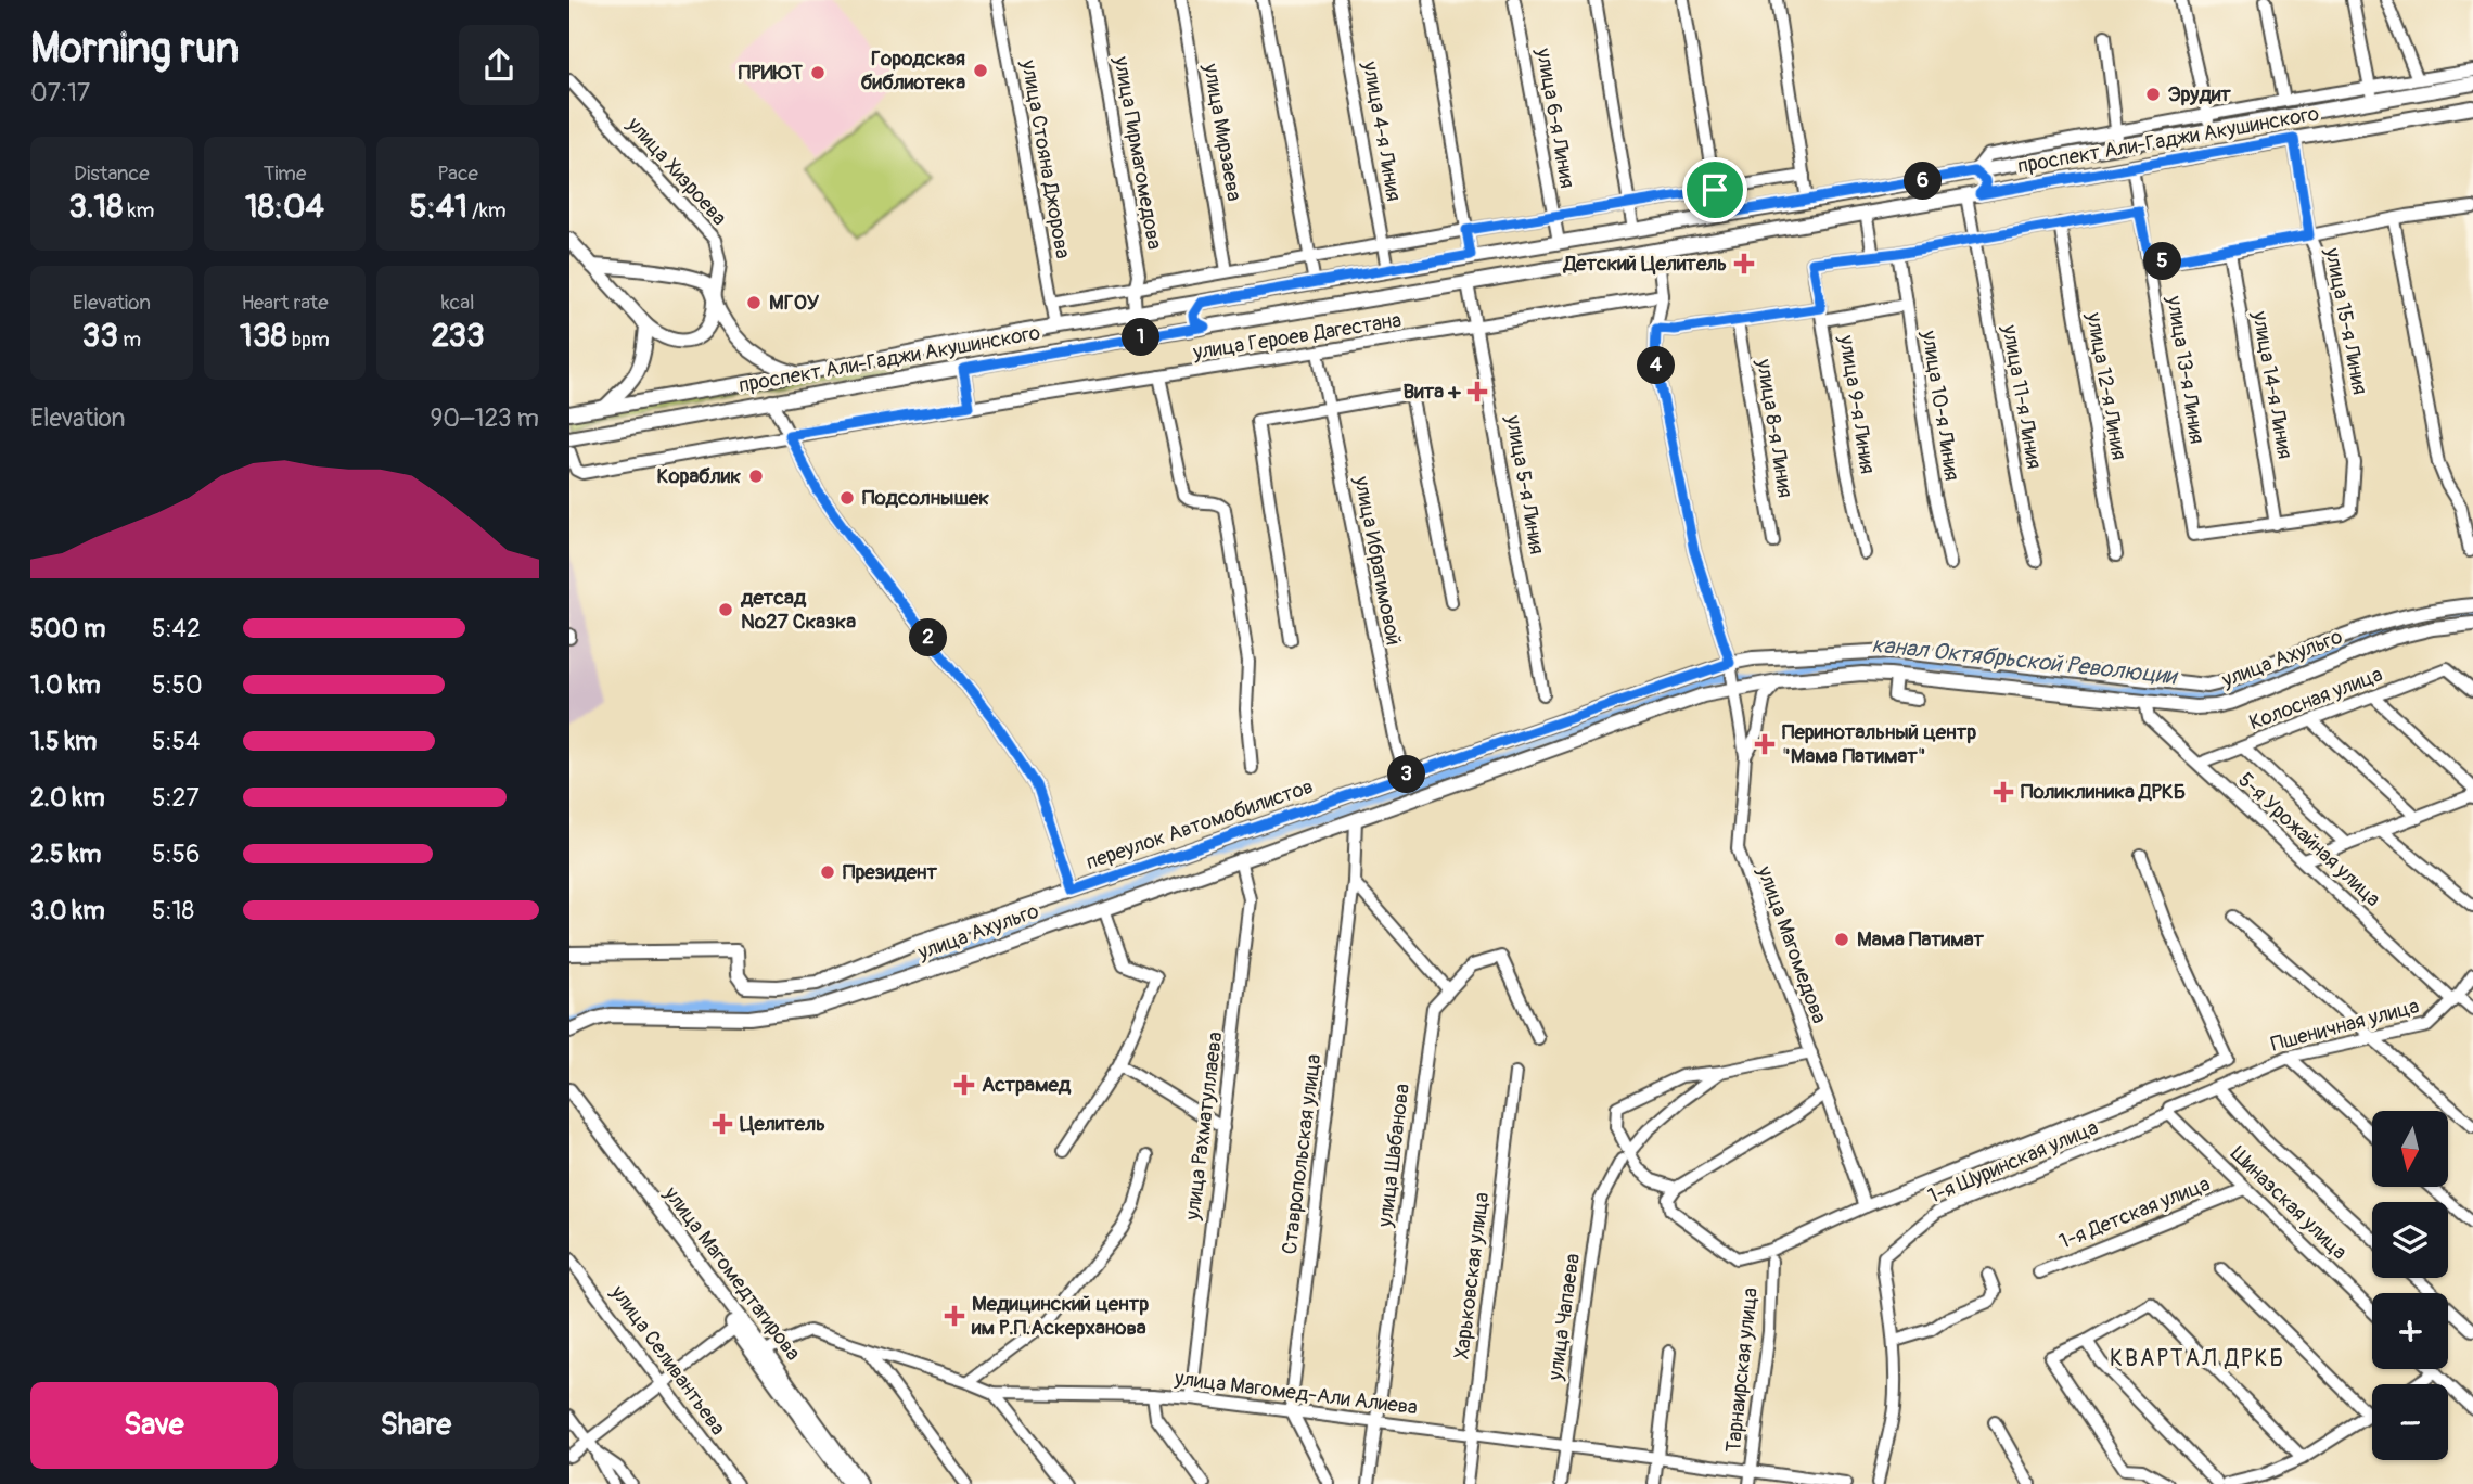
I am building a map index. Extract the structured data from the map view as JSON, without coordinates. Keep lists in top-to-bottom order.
{
  "streets": {
    "main road": [
      "проспект Али-Гаджи Акушинского",
      "улица Ахульго",
      "переулок Автомобилистов",
      "улица Магомедтагирова"
    ],
    "street": [
      "улица 6-я Линия",
      "улица 4-я Линия",
      "улица Мирзаева",
      "улица Пирмагомедова",
      "улица Стояна Джорова",
      "улица Хизроева",
      "улица 15-я Линия",
      "улица Героев Дагестана",
      "улица 13-я Линия",
      "улица 14-я Линия",
      "улица 12-я Линия",
      "улица 11-я Линия",
      "улица 9-я Линия",
      "улица 10-я Линия",
      "улица 8-я Линия",
      "улица 5-я Линия",
      "улица Ибрагимовой",
      "Колосная улица",
      "5-я Урожайная улица",
      "улица Магомедова",
      "Пшеничная улица",
      "улица Рахматуллаева",
      "Ставропольская улица",
      "улица Шабанова",
      "1-я Шуринская улица",
      "Шиназская улица",
      "1-я Детская улица",
      "Харьковская улица",
      "улица Чапаева",
      "улица Селивантьева",
      "Тарнаирская улица",
      "улица Магомед-Али Алиева"
    ]
  },
  "crossings": [
    ["улица 6-я Линия", "проспект Али-Гаджи Акушинского"],
    ["улица 4-я Линия", "проспект Али-Гаджи Акушинского"],
    ["проспект Али-Гаджи Акушинского", "улица Пирмагомедова"],
    ["проспект Али-Гаджи Акушинского", "улица Стояна Джорова"],
    ["проспект Али-Гаджи Акушинского", "улица 15-я Линия"],
    ["проспект Али-Гаджи Акушинского", "улица 13-я Линия"],
    ["проспект Али-Гаджи Акушинского", "улица 11-я Линия"],
    ["проспект Али-Гаджи Акушинского", "улица 5-я Линия"],
    ["улица 15-я Линия", "улица 13-я Линия"],
    ["улица 15-я Линия", "улица 14-я Линия"],
    ["улица Героев Дагестана", "улица 5-я Линия"],
    ["улица Героев Дагестана", "улица Ибрагимовой"],
    ["улица 13-я Линия", "улица 14-я Линия"],
    ["улица Ибрагимовой", "переулок Автомобилистов"],
    ["улица Ахульго", "5-я Урожайная улица"],
    ["улица Ахульго", "улица Магомедова"],
    ["улица Ахульго", "улица Рахматуллаева"],
    ["улица Ахульго", "Ставропольская улица"],
    ["Колосная улица", "5-я Урожайная улица"],
    ["переулок Автомобилистов", "улица Магомедова"],
    ["5-я Урожайная улица", "Пшеничная улица"],
    ["Пшеничная улица", "1-я Шуринская улица"],
    ["Пшеничная улица", "Шиназская улица"],
    ["улица Рахматуллаева", "улица Магомед-Али Алиева"],
    ["Ставропольская улица", "улица Магомед-Али Алиева"],
    ["улица Шабанова", "улица Магомед-Али Алиева"],
    ["1-я Шуринская улица", "Шиназская улица"],
    ["Шиназская улица", "1-я Детская улица"],
    ["улица Магомедтагирова", "улица Магомед-Али Алиева"],
    ["Харьковская улица", "улица Магомед-Али Алиева"],
    ["улица Чапаева", "улица Магомед-Али Алиева"],
    ["Тарнаирская улица", "улица Магомед-Али Алиева"]
  ],
  "districts": ["КВАРТАЛ ДРКБ"],
  "water": ["канал Октябрьской Революции"],
  "places": {
    "other": [
      "Городская библиотека",
      "ПРИЮТ",
      "Эрудит",
      "МГОУ",
      "Кораблик",
      "Подсолнышек",
      "детсад №27 Сказка",
      "Президент",
      "Мама Патимат"
    ],
    "health": [
      "Детский Целитель",
      "Вита +",
      "Перинотальный центр \"Мама Патимат\"",
      "Поликлиника ДРКБ",
      "Астрамед",
      "Целитель",
      "Медицинский центр им Р.П.Аскерханова"
    ]
  },
  "north": "bottom",
  "page": {
    "heading": ["Morning run", "07:17"],
    "stats": [
      ["Distance", "3.18 km"],
      ["Time", "18:04"],
      ["Pace", "5:41 /km"],
      ["Elevation", "33 m"],
      ["Heart rate", "138 bpm"],
      ["kcal", "233"]
    ],
    "pins": [
      "6",
      "5",
      "1",
      "4",
      "2",
      "3"
    ],
    "chart": ["Elevation", "90–123 m"],
    "list": [
      {
        "name": "500 m",
        "note": "5:42"
      },
      {
        "name": "1.0 km",
        "note": "5:50"
      },
      {
        "name": "1.5 km",
        "note": "5:54"
      },
      {
        "name": "2.0 km",
        "note": "5:27"
      },
      {
        "name": "2.5 km",
        "note": "5:56"
      },
      {
        "name": "3.0 km",
        "note": "5:18"
      }
    ],
    "map_buttons": ["+", "−"],
    "buttons": ["Save", "Share"]
  }
}
